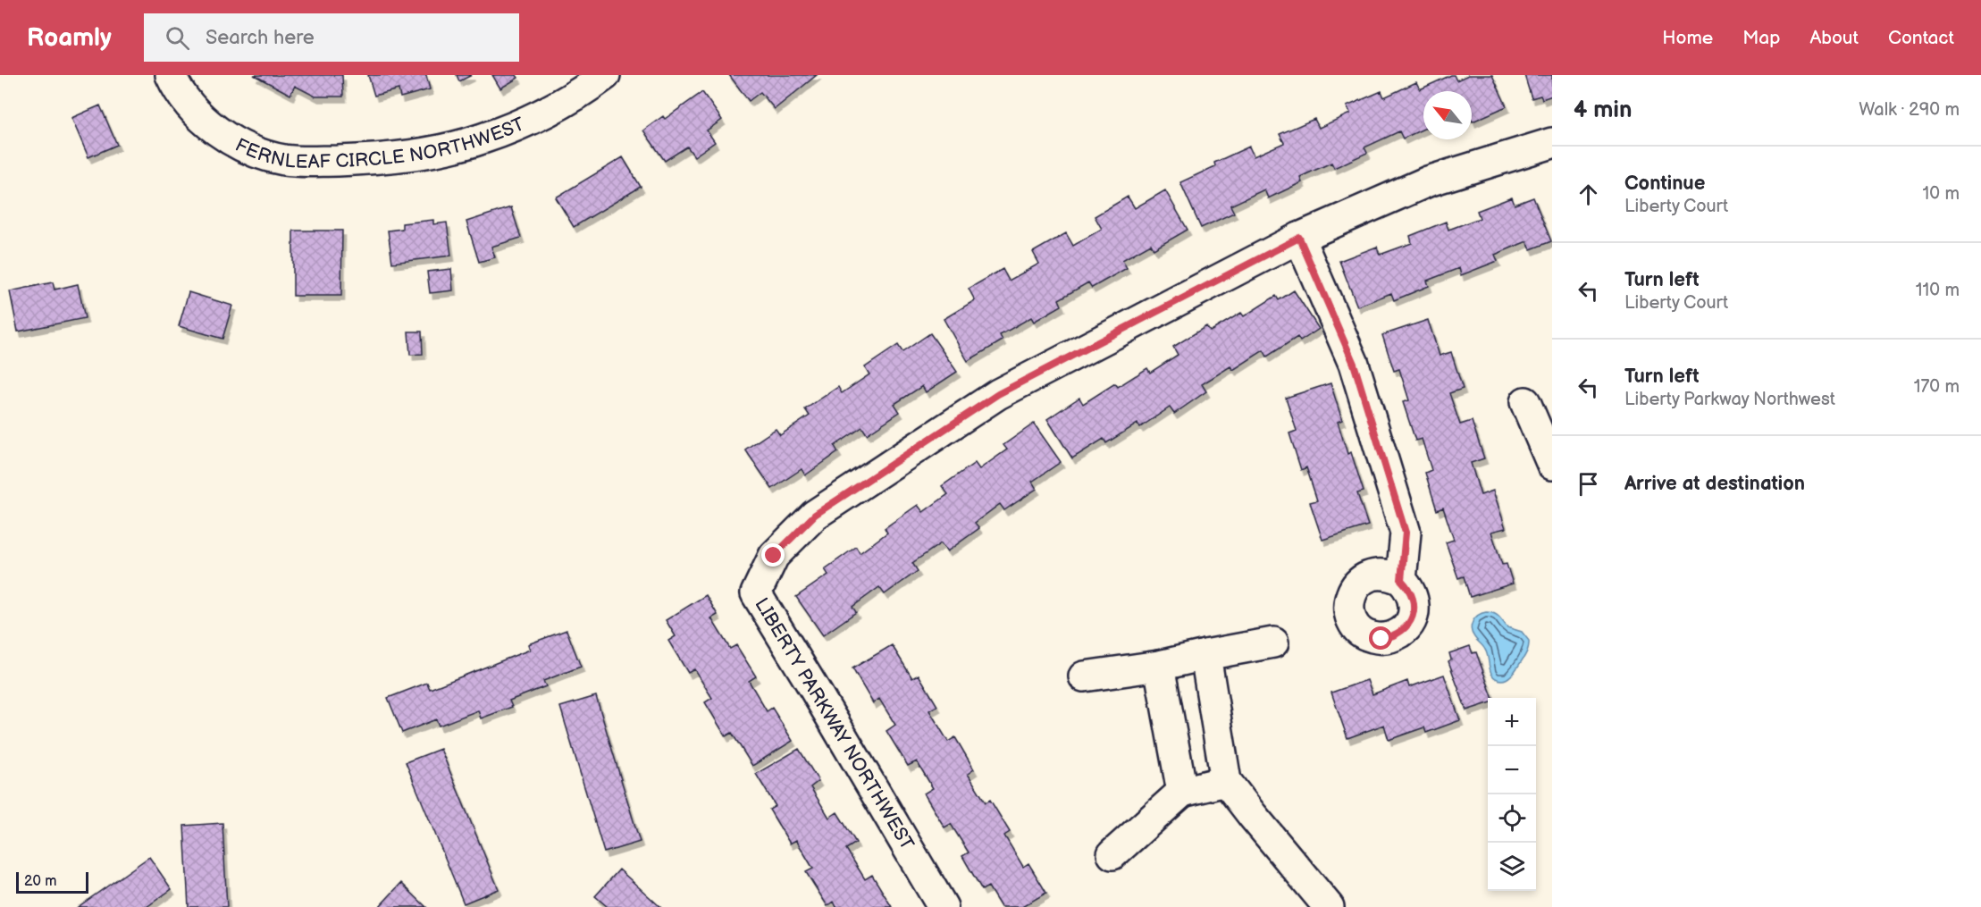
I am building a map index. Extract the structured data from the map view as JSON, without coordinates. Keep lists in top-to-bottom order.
{
  "streets": {
    "street": ["FERNLEAF CIRCLE NORTHWEST", "LIBERTY PARKWAY NORTHWEST"]
  },
  "scale_bar": "20 m",
  "north": "top left",
  "page": {
    "header": "Roamly",
    "search": "Search here",
    "nav": [
      "Home",
      "Map",
      "About",
      "Contact"
    ],
    "heading": ["4 min", "Walk · 290 m"],
    "list": [
      ["Continue", "Liberty Court", "10 m"],
      ["Turn left", "Liberty Court", "110 m"],
      ["Turn left", "Liberty Parkway Northwest", "170 m"],
      "Arrive at destination"
    ],
    "map_buttons": ["+", "−"],
    "scale": "20 m"
  }
}
